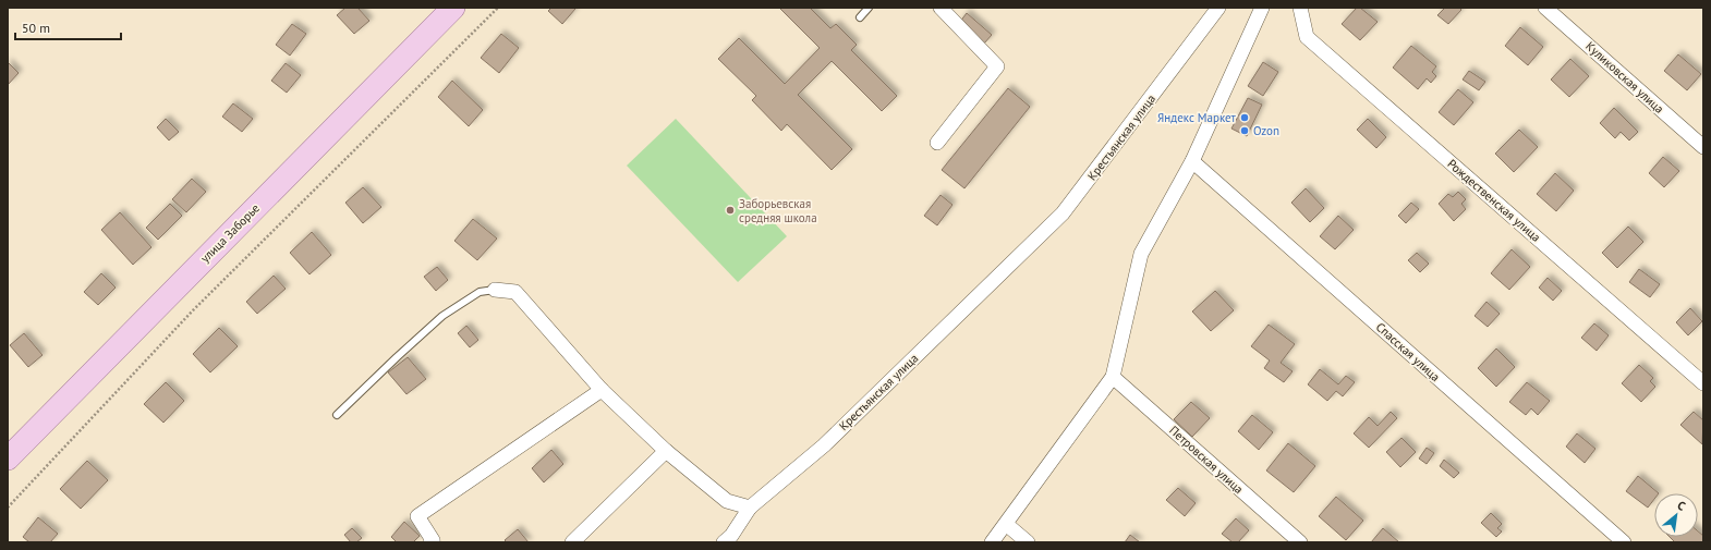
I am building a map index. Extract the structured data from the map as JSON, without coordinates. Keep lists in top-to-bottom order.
{
  "streets": {
    "main road": ["улица Заборье"],
    "street": [
      "Куликовская улица",
      "Крестьянская улица",
      "Рождественская улица",
      "Спасская улица",
      "Петровская улица"
    ]
  },
  "places": ["Яндекс Маркет", "Ozon", "Заборьевская средняя школа"],
  "scale_bar": "50 m",
  "north": "top right"
}
